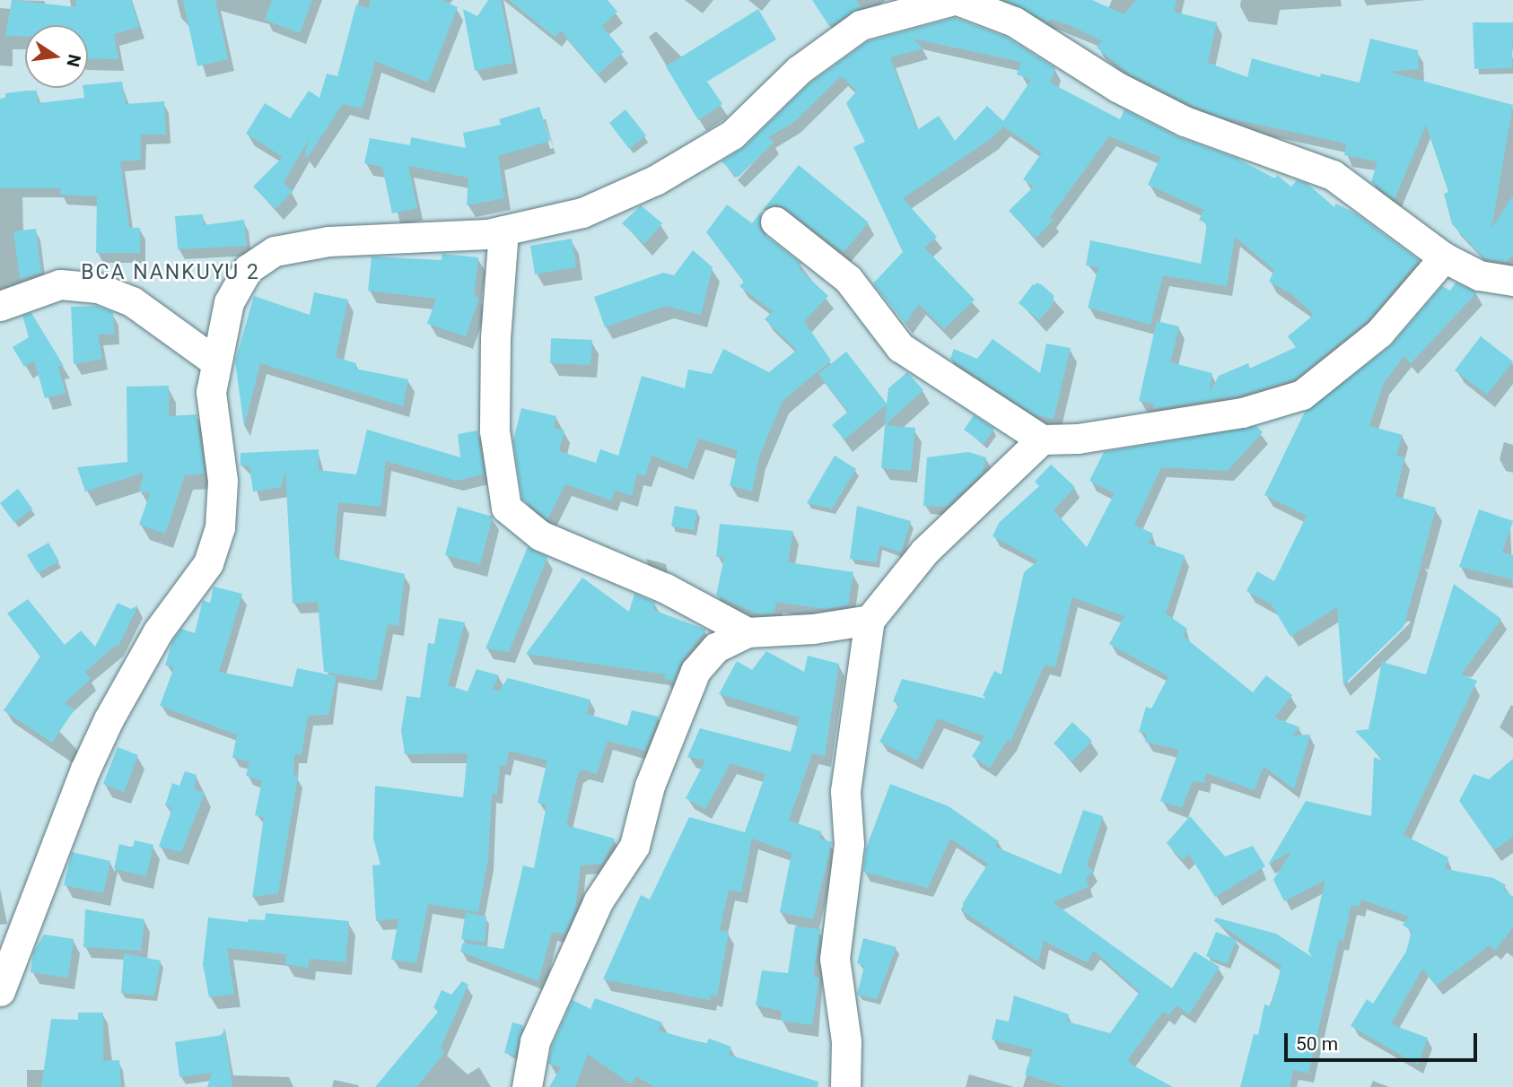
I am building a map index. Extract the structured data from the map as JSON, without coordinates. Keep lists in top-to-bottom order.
{
  "districts": ["BCA NANKUYU 2"],
  "scale_bar": "50 m",
  "north": "right"
}
